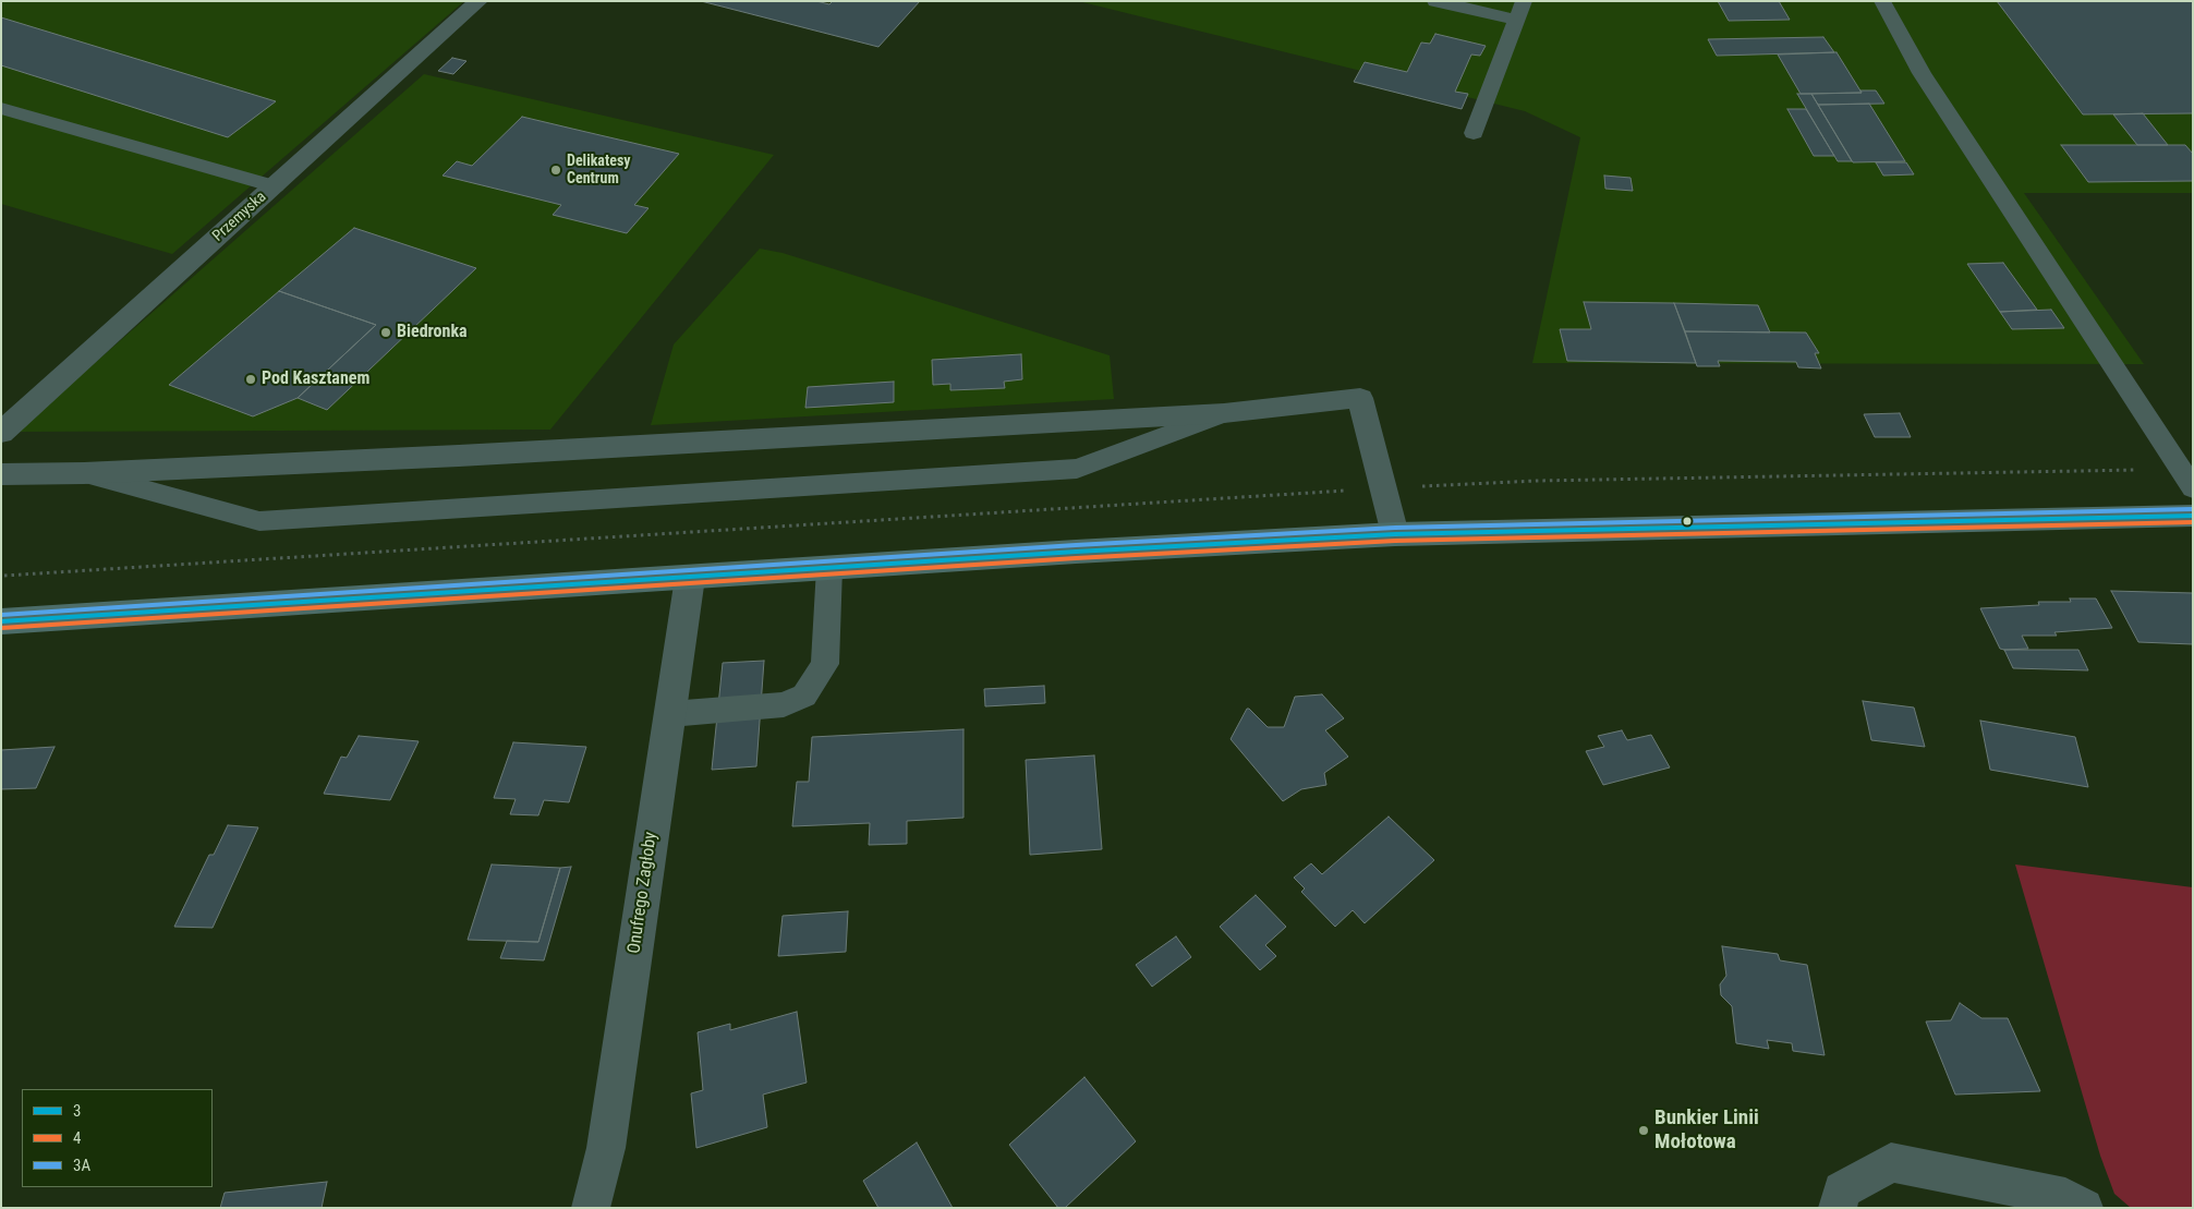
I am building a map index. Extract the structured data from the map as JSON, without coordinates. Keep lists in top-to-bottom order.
{
  "streets": {
    "street": ["Przemyska", "Onufrego Zagłoby"]
  },
  "places": [
    "Delikatesy Centrum",
    "Biedronka",
    "Pod Kasztanem",
    "Bunkier Linii Mołotowa"
  ],
  "lines": ["transit line 3A", "transit line 3", "transit line 4"],
  "legend": ["3", "4", "3A"]
}
